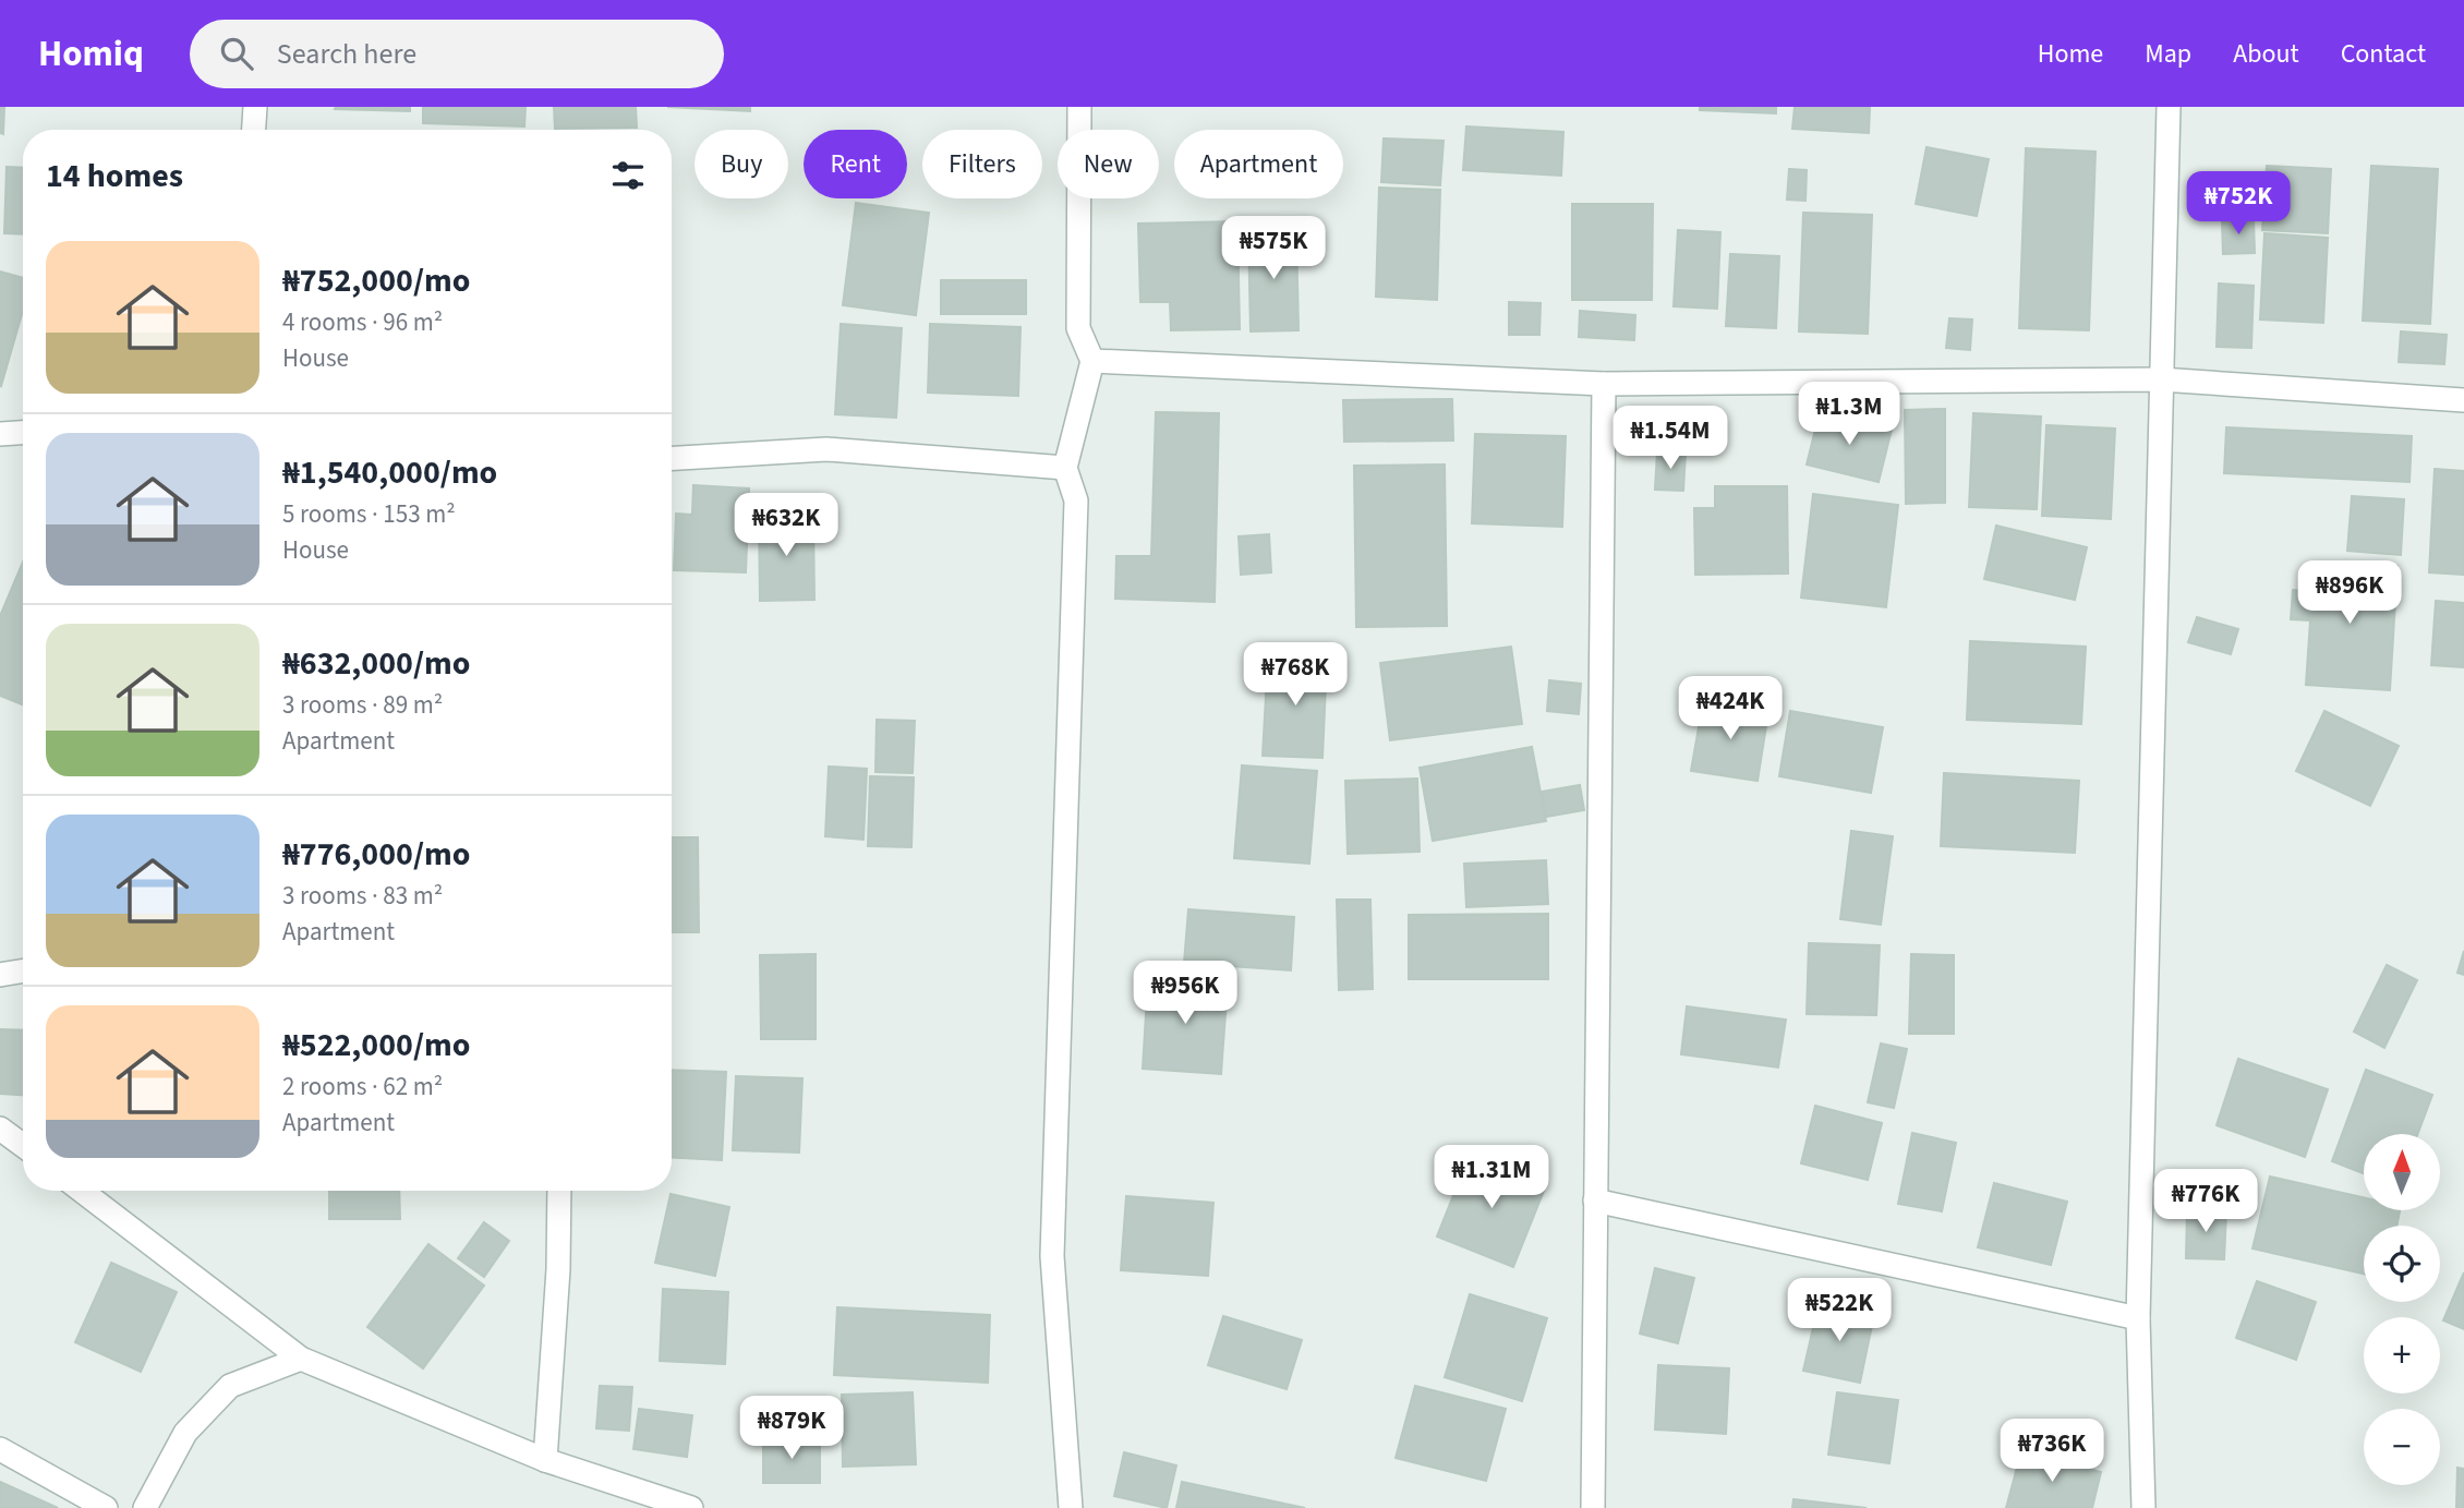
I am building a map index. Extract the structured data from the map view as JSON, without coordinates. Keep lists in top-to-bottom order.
{
  "north": "top",
  "page": {
    "header": "Homiq",
    "search": "Search here",
    "nav": [
      "Home",
      "Map",
      "About",
      "Contact"
    ],
    "chip": [
      "Buy",
      "Rent",
      "Filters",
      "New",
      "Apartment"
    ],
    "heading": "14 homes",
    "price": [
      "₦752K",
      "₦575K",
      "₦1.3M",
      "₦1.54M",
      "₦632K",
      "₦896K",
      "₦768K",
      "₦424K",
      "₦956K",
      "₦1.31M",
      "₦776K",
      "₦522K",
      "₦879K",
      "₦736K"
    ],
    "list": [
      {
        "name": "₦752,000/mo",
        "note": "4 rooms · 96 m² · House"
      },
      {
        "name": "₦1,540,000/mo",
        "note": "5 rooms · 153 m² · House"
      },
      {
        "name": "₦632,000/mo",
        "note": "3 rooms · 89 m² · Apartment"
      },
      {
        "name": "₦776,000/mo",
        "note": "3 rooms · 83 m² · Apartment"
      },
      {
        "name": "₦522,000/mo",
        "note": "2 rooms · 62 m² · Apartment"
      }
    ],
    "map_buttons": ["+", "−"]
  }
}
